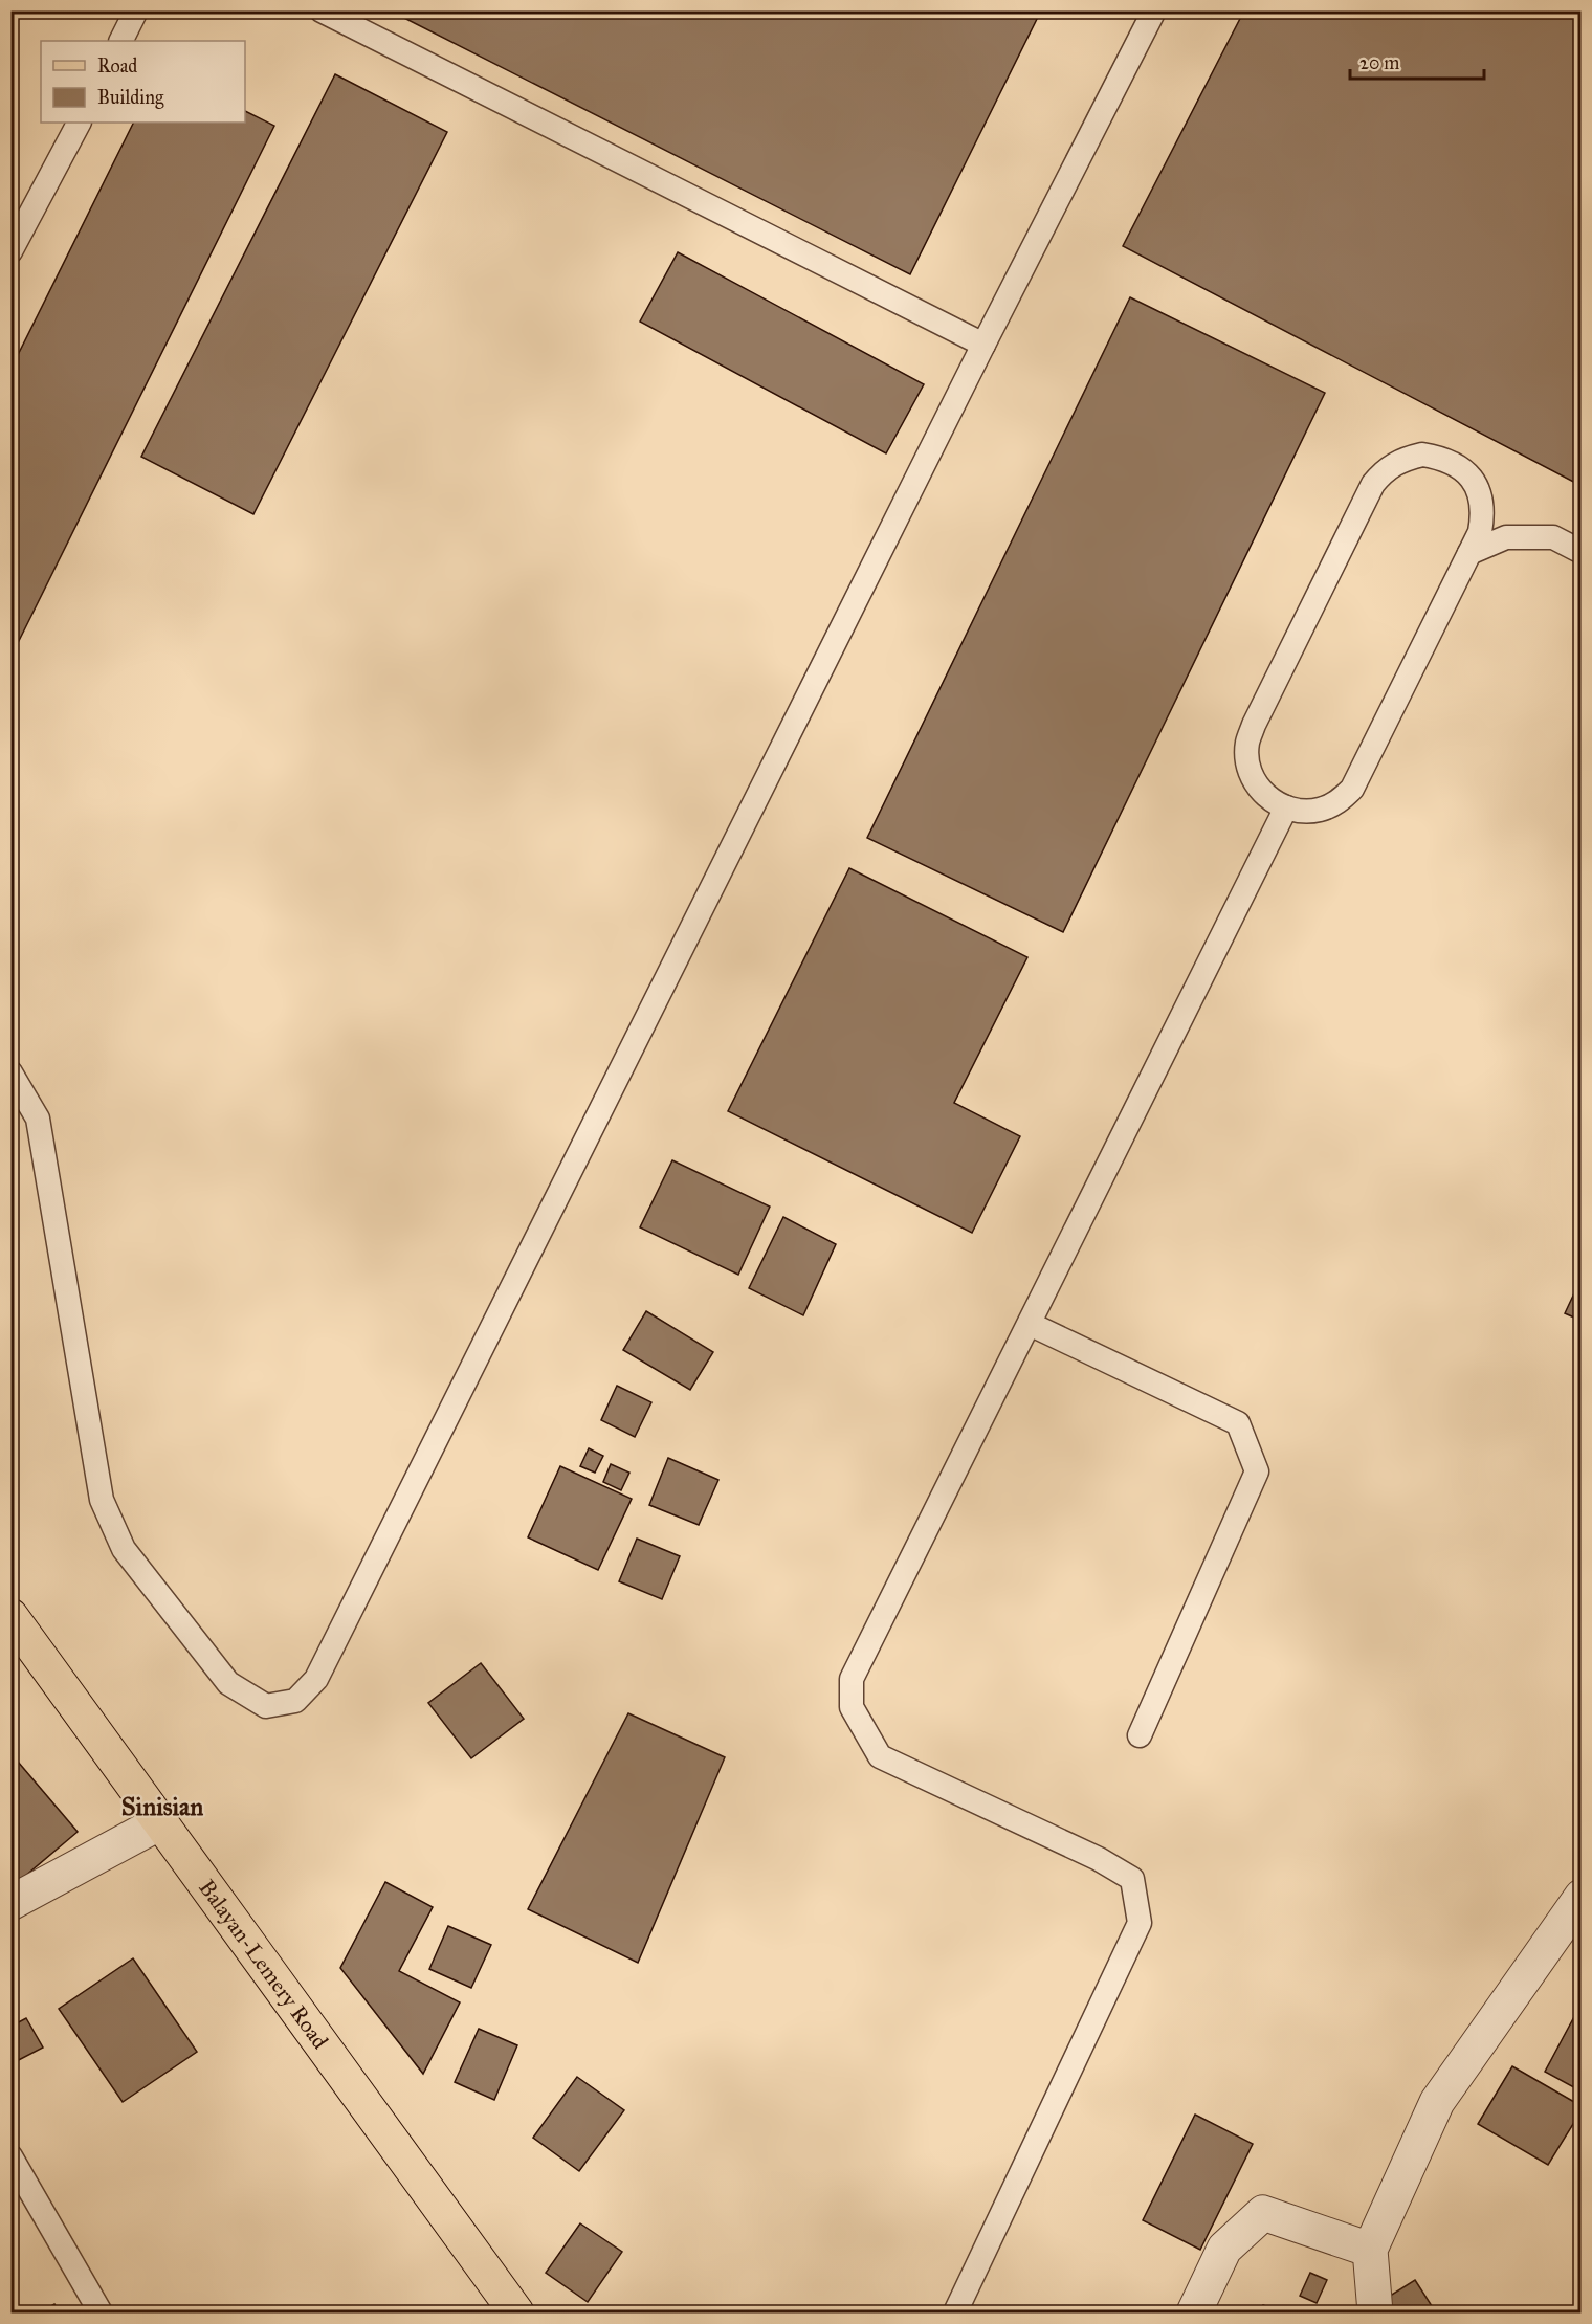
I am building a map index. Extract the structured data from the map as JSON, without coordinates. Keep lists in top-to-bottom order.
{
  "streets": {
    "main road": ["Balayan-Lemery Road"]
  },
  "districts": ["Sinisian"],
  "legend": ["Road", "Building"],
  "scale_bar": "20 m"
}
